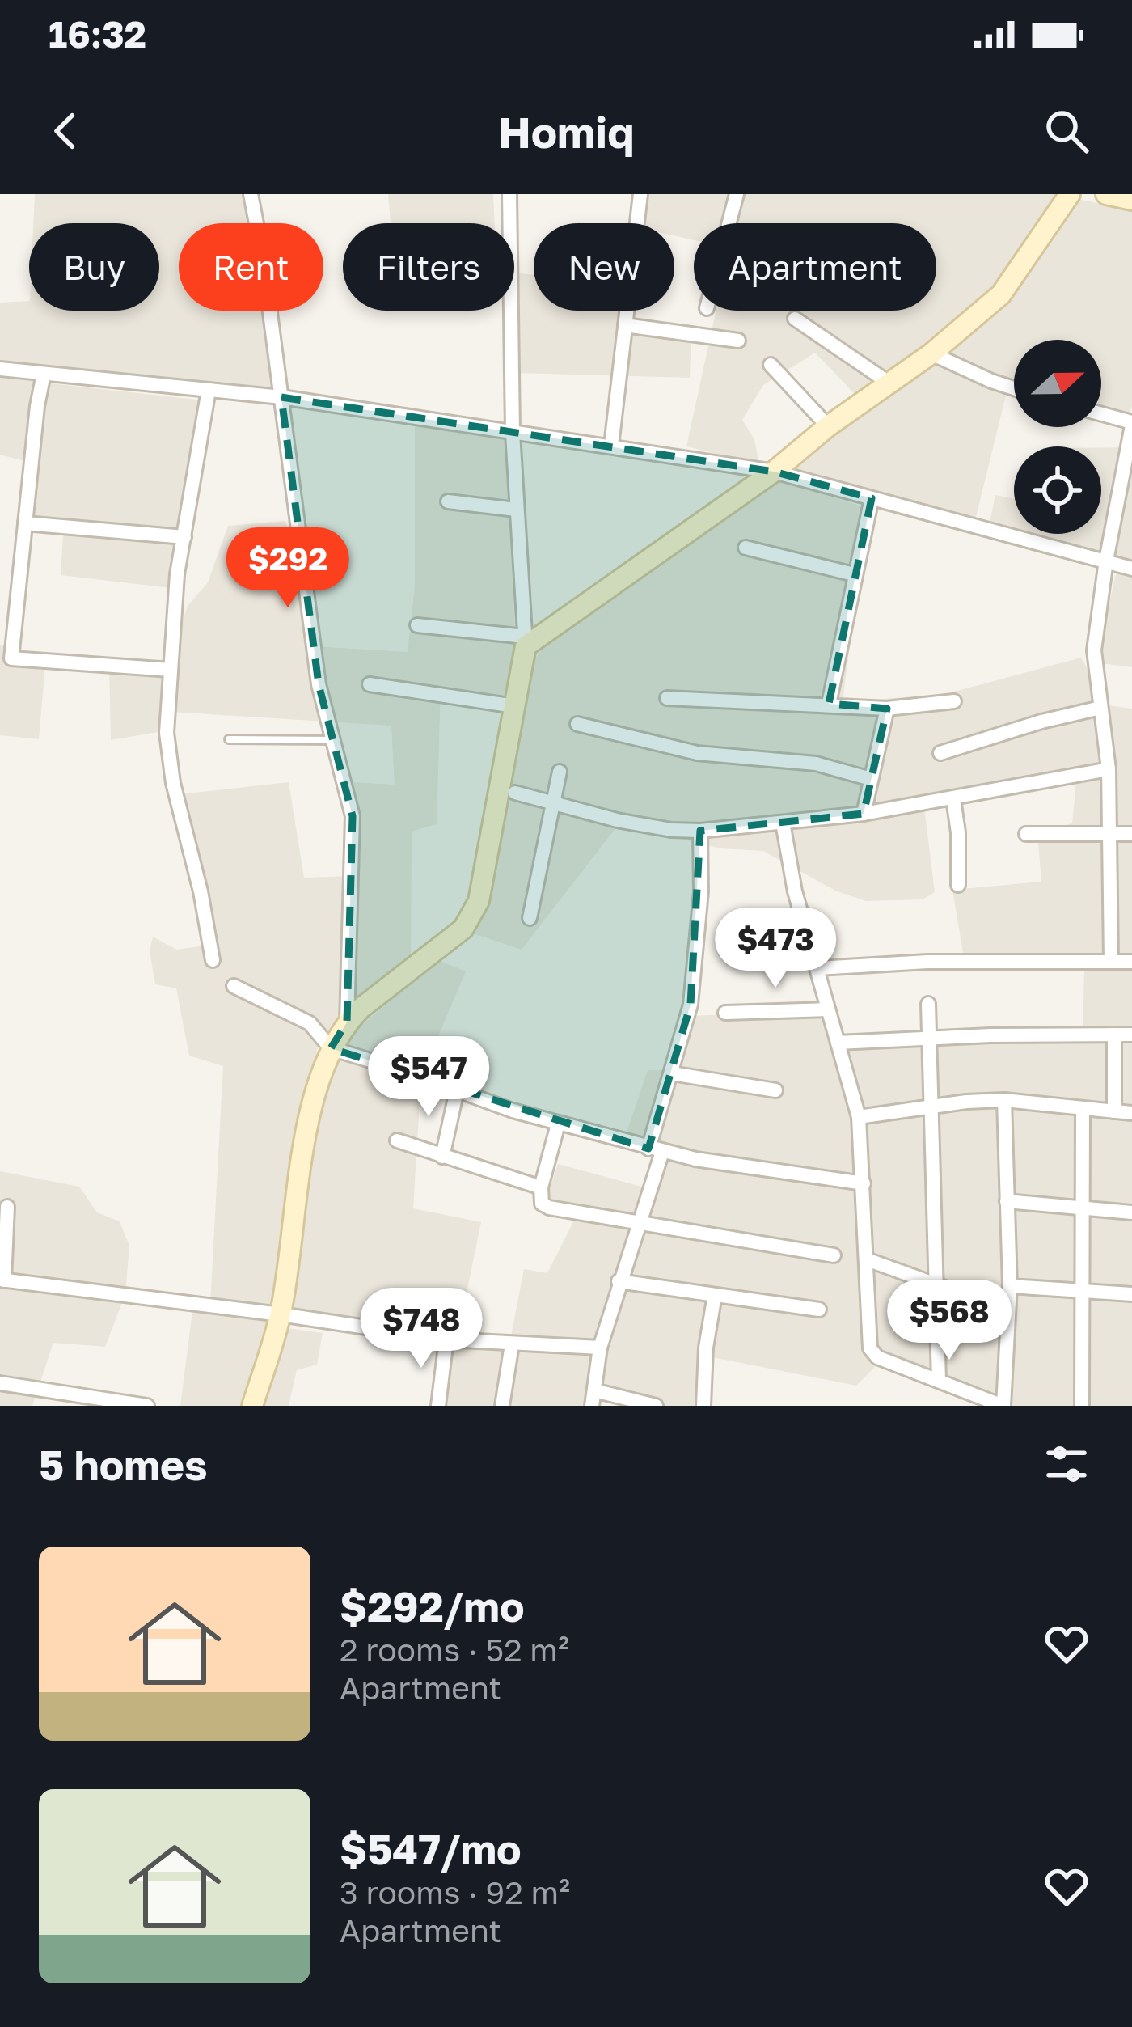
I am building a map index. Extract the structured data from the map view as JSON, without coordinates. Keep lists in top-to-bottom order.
{
  "north": "right",
  "page": {
    "status": "16:32",
    "header": "Homiq",
    "chip": [
      "Buy",
      "Rent",
      "Filters",
      "New",
      "Apartment"
    ],
    "price": [
      "$292",
      "$473",
      "$547",
      "$568",
      "$748"
    ],
    "heading": "5 homes",
    "list": [
      {
        "name": "$292/mo",
        "note": "2 rooms · 52 m² · Apartment"
      },
      {
        "name": "$547/mo",
        "note": "3 rooms · 92 m² · Apartment"
      }
    ]
  }
}
